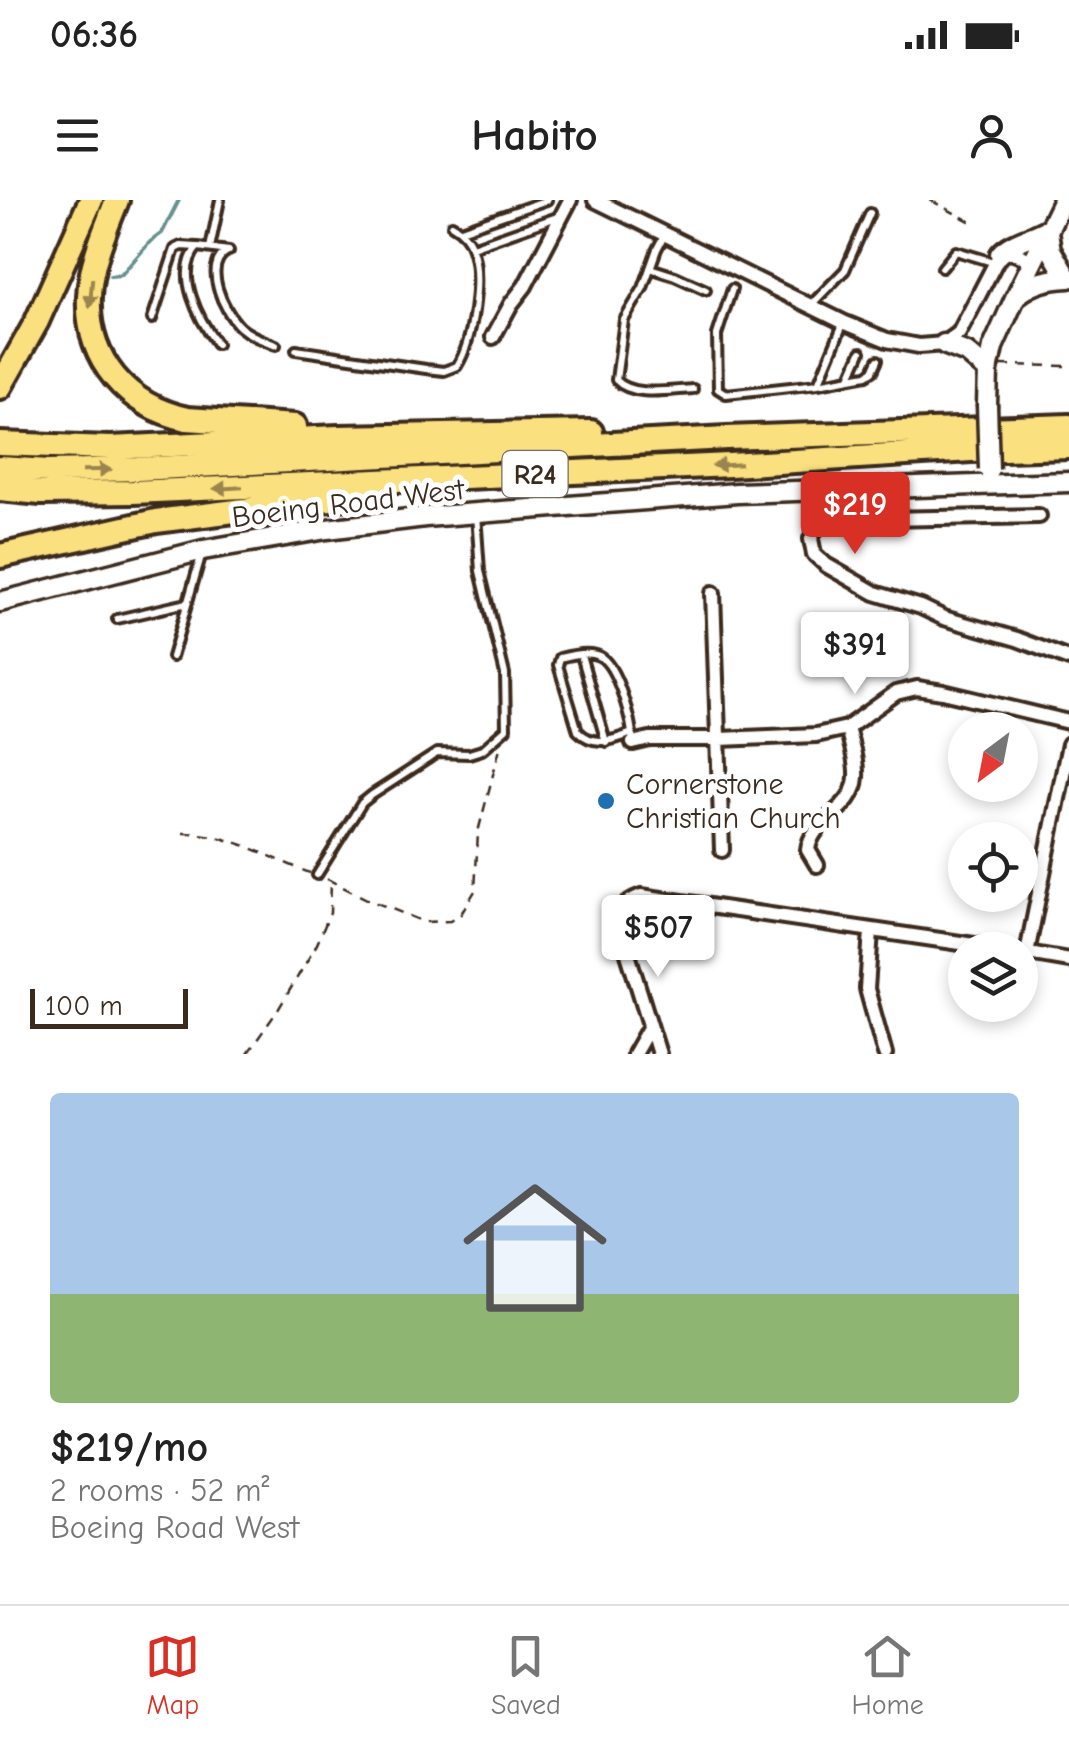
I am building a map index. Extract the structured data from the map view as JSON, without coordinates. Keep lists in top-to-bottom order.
{
  "streets": {
    "highway": ["R24"],
    "main road": ["Boeing Road West"]
  },
  "places": ["Cornerstone Christian Church"],
  "scale_bar": "100 m",
  "north": "bottom left",
  "page": {
    "status": "06:36",
    "header": "Habito",
    "price": ["$219", "$391", "$507"],
    "scale": "100 m",
    "list": [
      {
        "name": "$219/mo",
        "note": "2 rooms · 52 m² · Boeing Road West"
      }
    ],
    "tabs": ["Map", "Saved", "Home"]
  }
}
